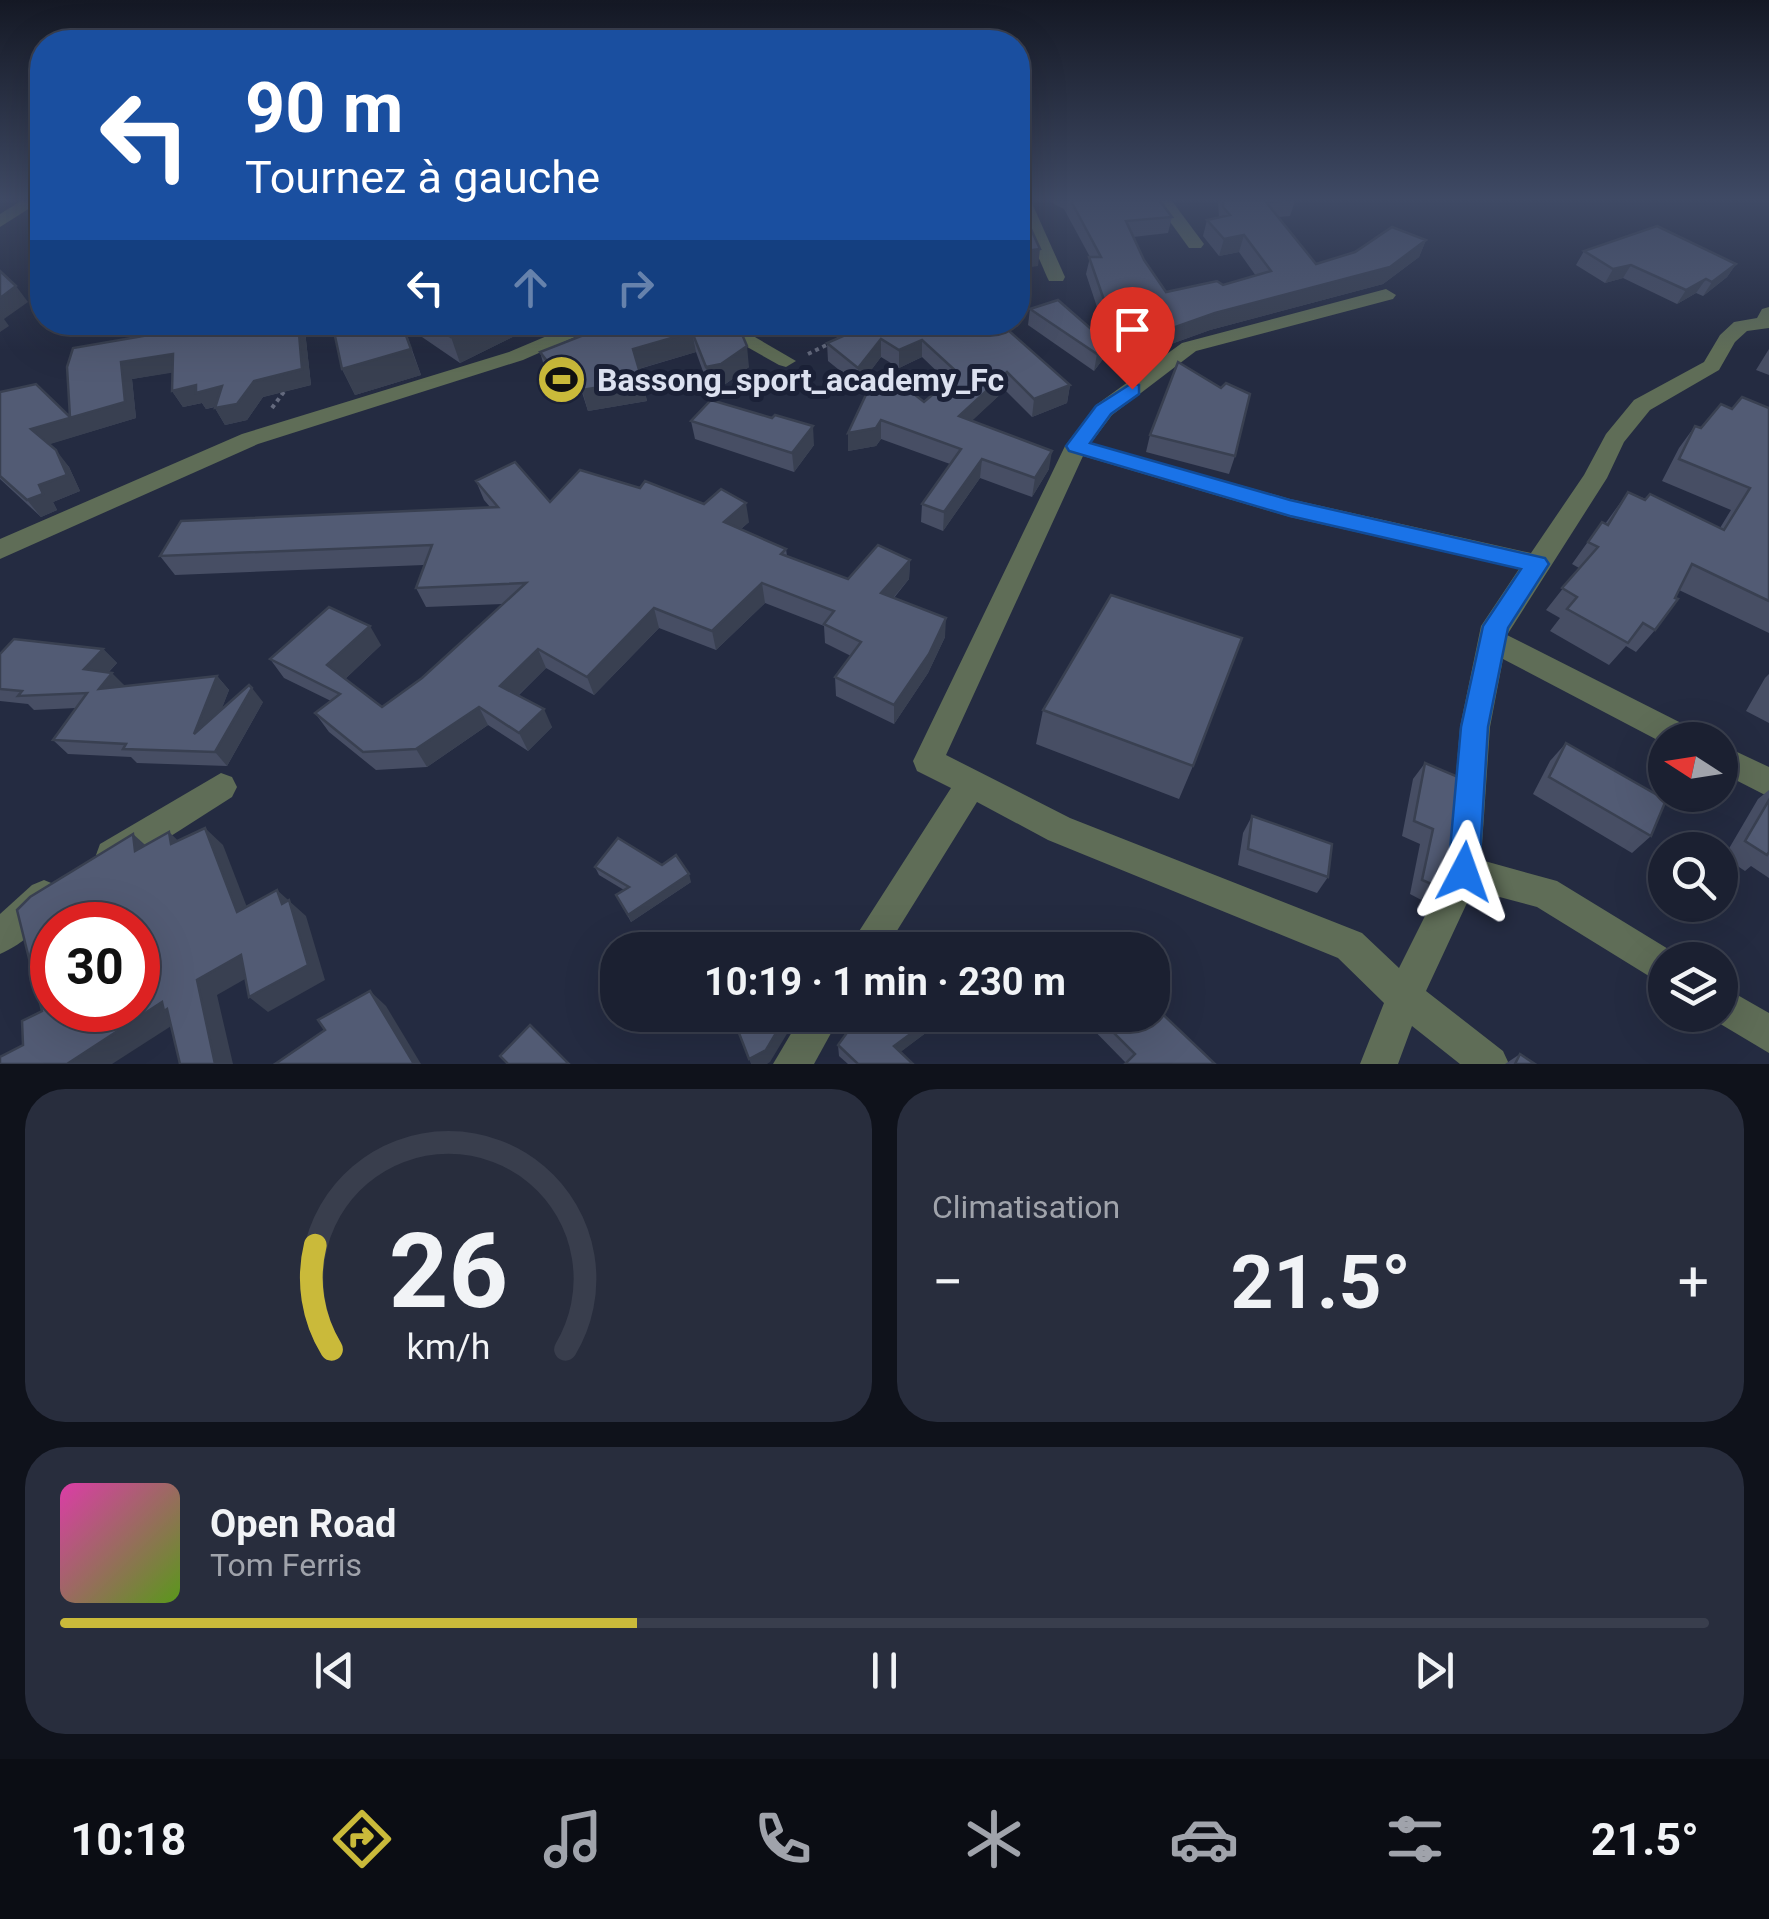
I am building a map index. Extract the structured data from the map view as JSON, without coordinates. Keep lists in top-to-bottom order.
{
  "places": {
    "sports": ["Bassong_sport_academy_Fc"]
  },
  "north": "left",
  "page": {
    "turn": ["90 m", "Tournez à gauche"],
    "limit": "30",
    "trip": "10:19 · 1 min · 230 m",
    "tile": "Climatisation",
    "heat": ["−", "21.5°", "+"],
    "song": ["Open Road", "Tom Ferris"],
    "tabs": ["10:18", "21.5°"],
    "gauge": ["26", "km/h"]
  }
}
